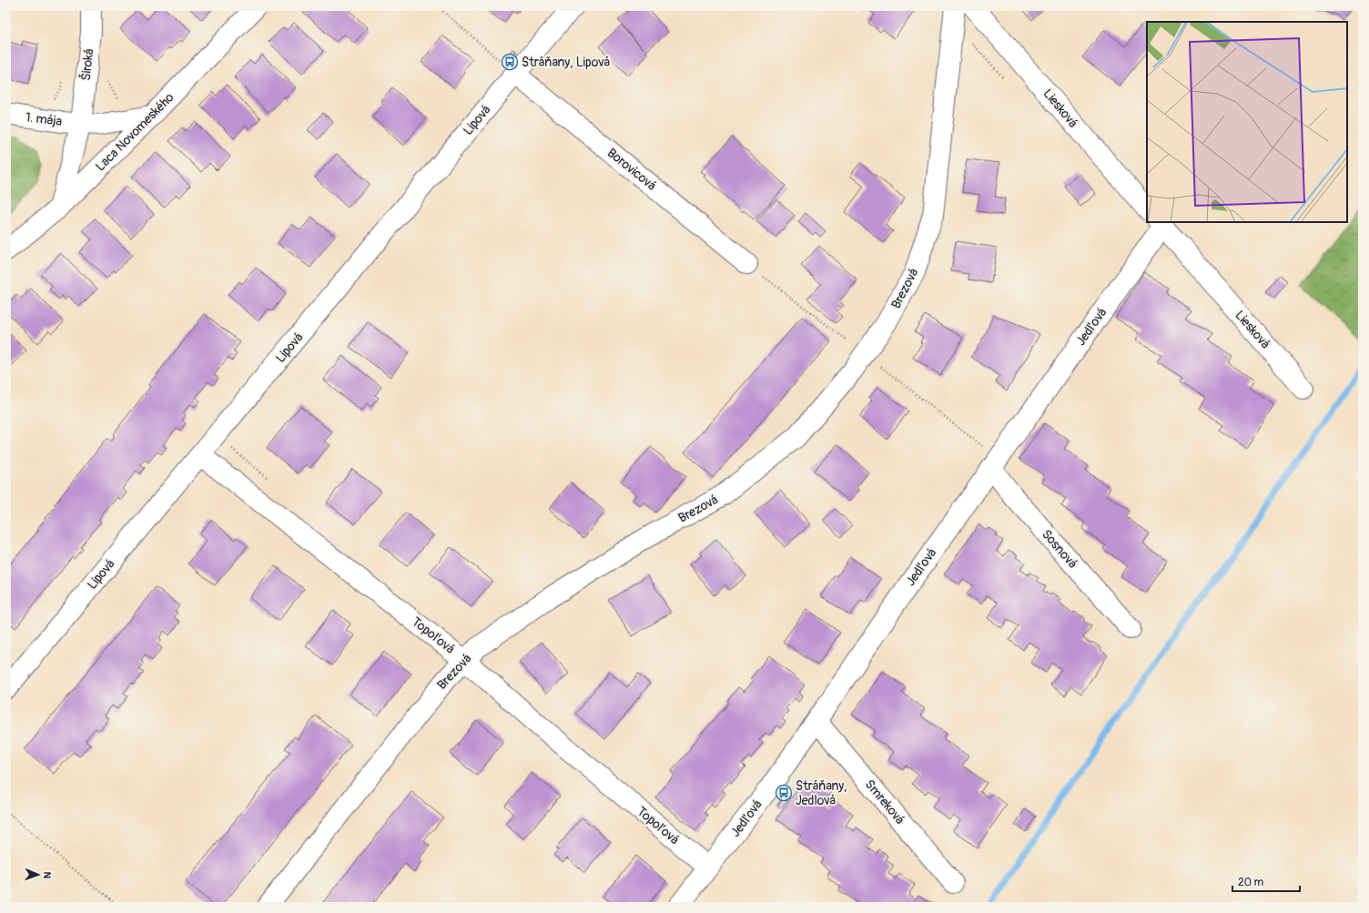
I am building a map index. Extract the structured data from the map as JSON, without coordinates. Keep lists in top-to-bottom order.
{
  "streets": {
    "street": [
      "Široká",
      "Liesková",
      "1. mája",
      "Lipová",
      "Laca Novomeského",
      "Borovicová",
      "Brezová",
      "Jedľová",
      "Sosnová",
      "Topoľová",
      "Smreková"
    ]
  },
  "crossings": [
    ["Široká", "1. mája"],
    ["Široká", "Laca Novomeského"],
    ["Liesková", "Jedľová"],
    ["1. mája", "Laca Novomeského"],
    ["Lipová", "Borovicová"],
    ["Lipová", "Topoľová"],
    ["Brezová", "Topoľová"],
    ["Jedľová", "Sosnová"],
    ["Jedľová", "Topoľová"],
    ["Jedľová", "Smreková"]
  ],
  "places": {
    "bus stop": ["Stráňany, Lipová", "Stráňany, Jedlová"]
  },
  "scale_bar": "20 m",
  "north": "right"
}
